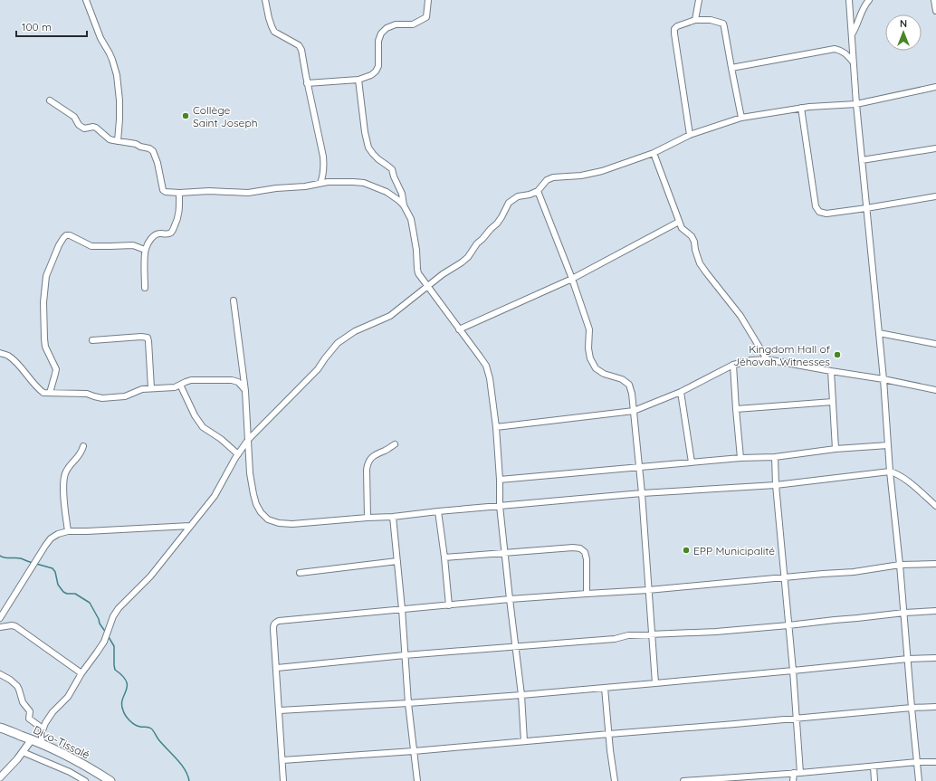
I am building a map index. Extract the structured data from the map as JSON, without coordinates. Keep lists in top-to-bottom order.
{
  "streets": {
    "main road": ["Divo-Tissalé"]
  },
  "places": ["Collège Saint Joseph", "Kingdom Hall of Jéhovah Witnesses", "EPP Municipalité"],
  "scale_bar": "100 m",
  "north": "top"
}
